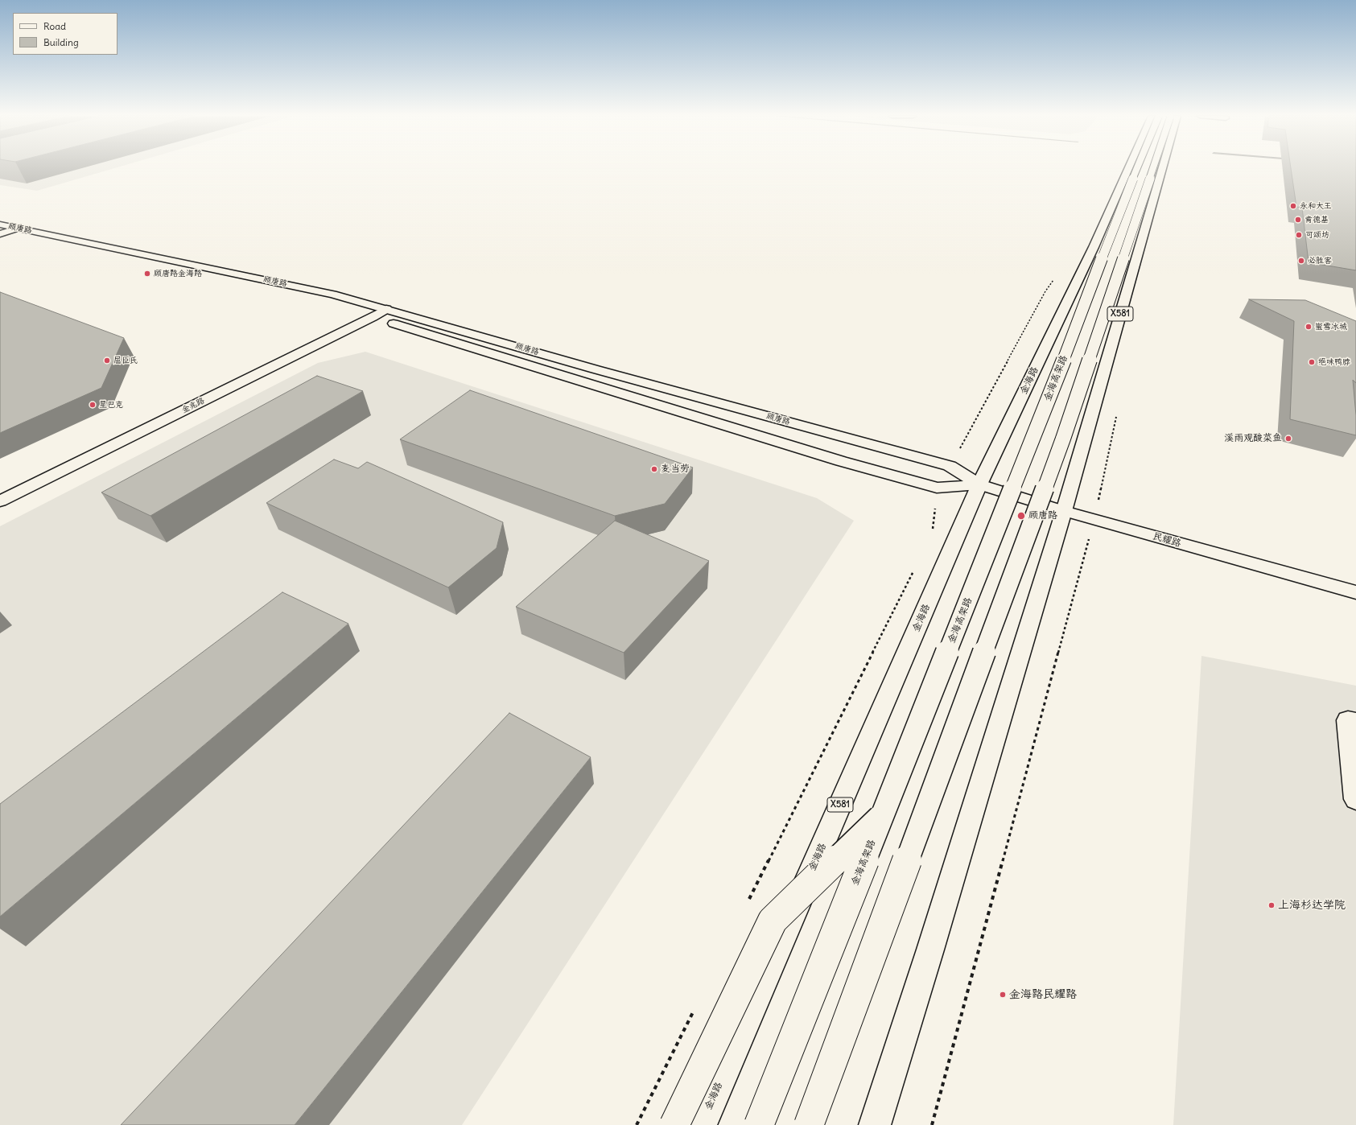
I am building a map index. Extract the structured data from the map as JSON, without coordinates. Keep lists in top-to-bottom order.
{
  "streets": {
    "main road": [
      "顾唐路",
      "X581",
      "金海高架路",
      "金海路",
      "金兆路",
      "民耀路"
    ]
  },
  "crossings": [
    ["顾唐路", "金海路"],
    ["顾唐路", "金兆路"],
    ["顾唐路", "民耀路"],
    ["X581", "民耀路"],
    ["金海路", "民耀路"]
  ],
  "places": [
    "永和大王",
    "肯德基",
    "可颂坊",
    "必胜客",
    "顾唐路金海路",
    "蜜雪冰城",
    "屈臣氏",
    "绝味鸭脖",
    "星巴克",
    "溪雨观酸菜鱼",
    "麦当劳",
    "顾唐路",
    "上海杉达学院",
    "金海路民耀路"
  ],
  "legend": ["Road", "Building"]
}
